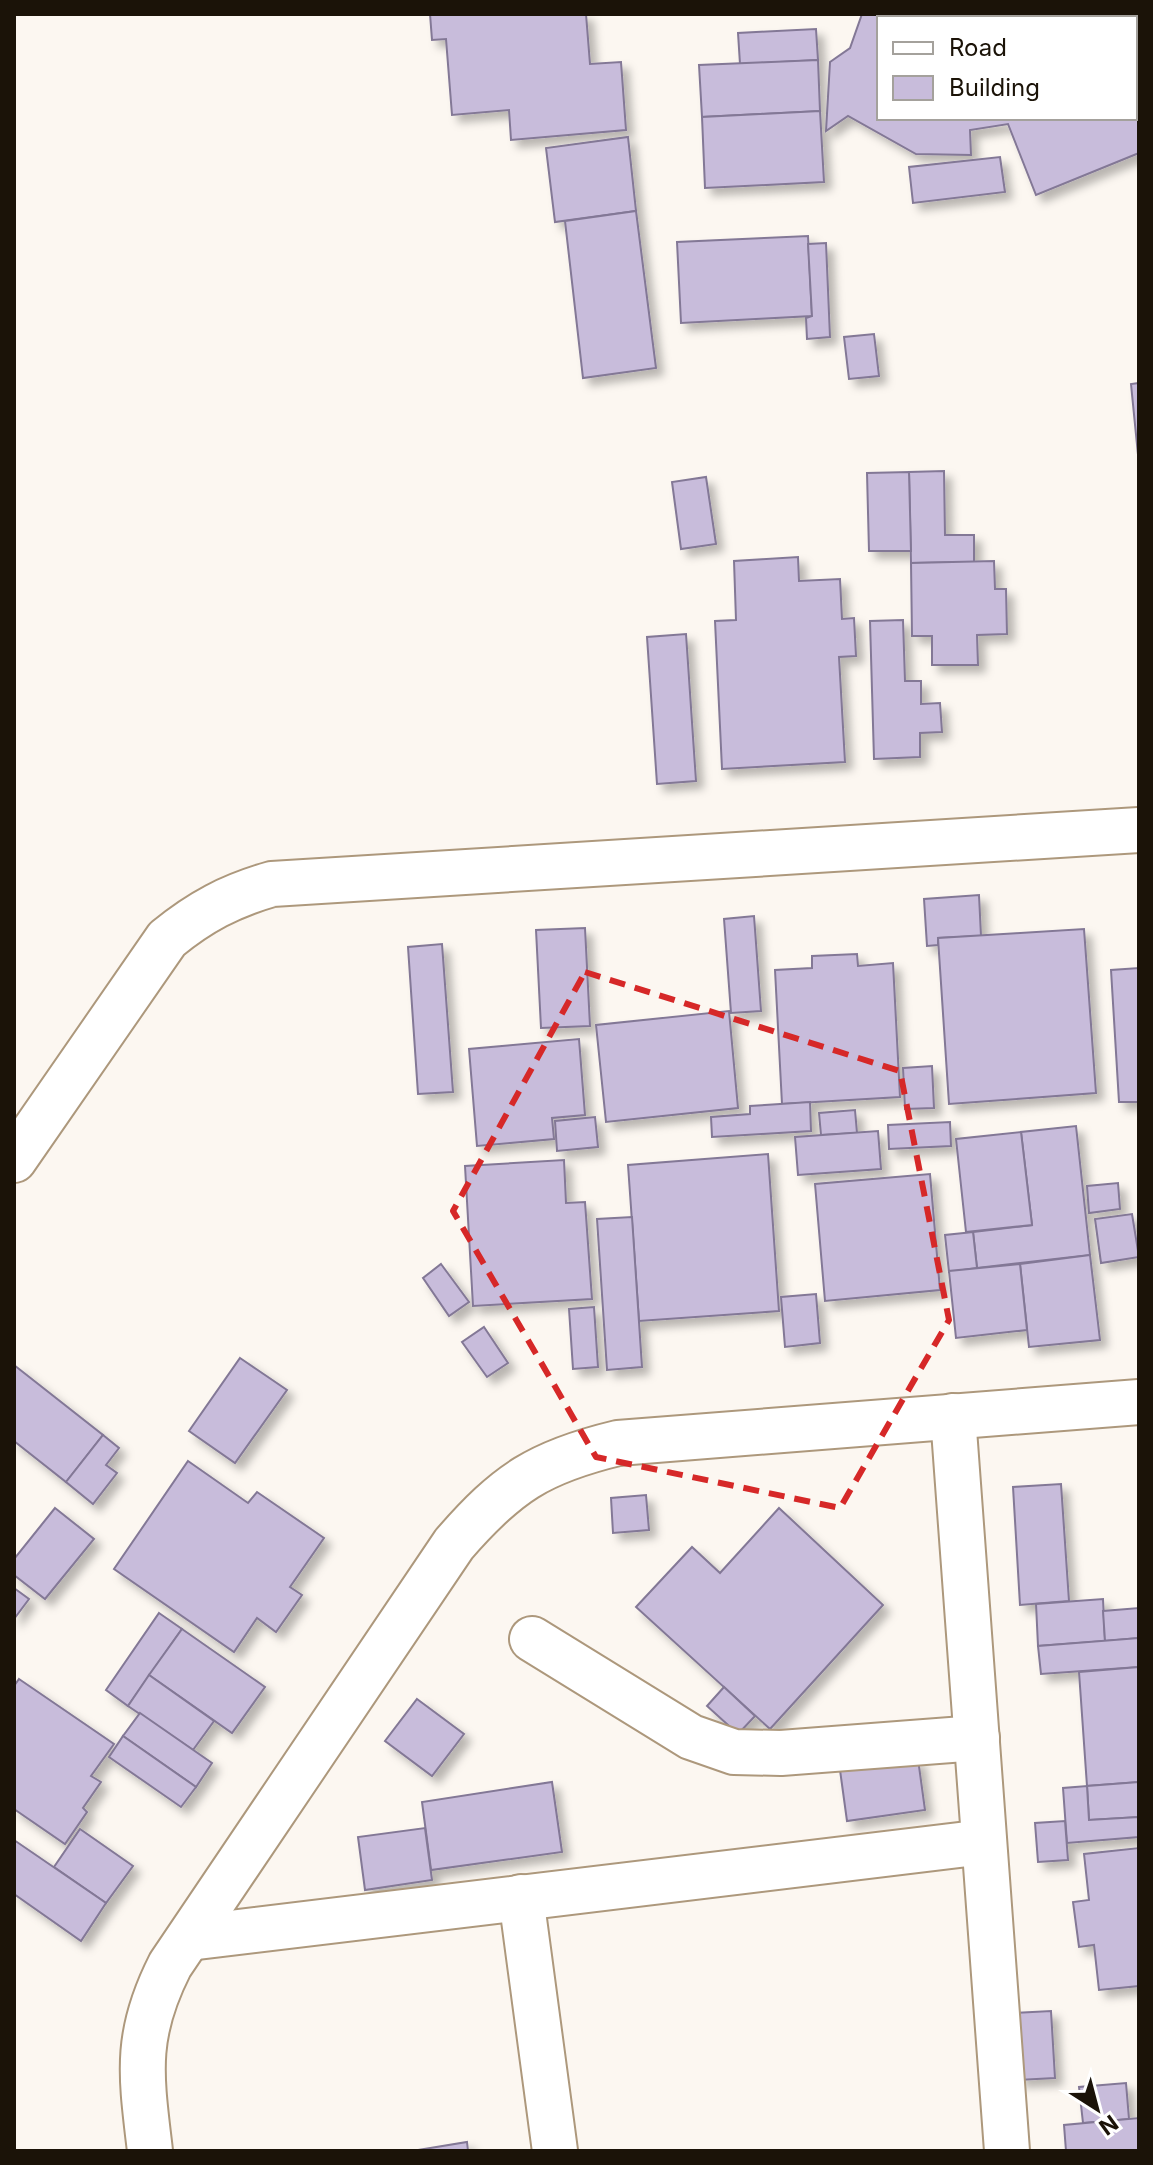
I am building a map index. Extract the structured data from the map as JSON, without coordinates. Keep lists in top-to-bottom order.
{
  "legend": ["Road", "Building"],
  "north": "bottom right"
}
